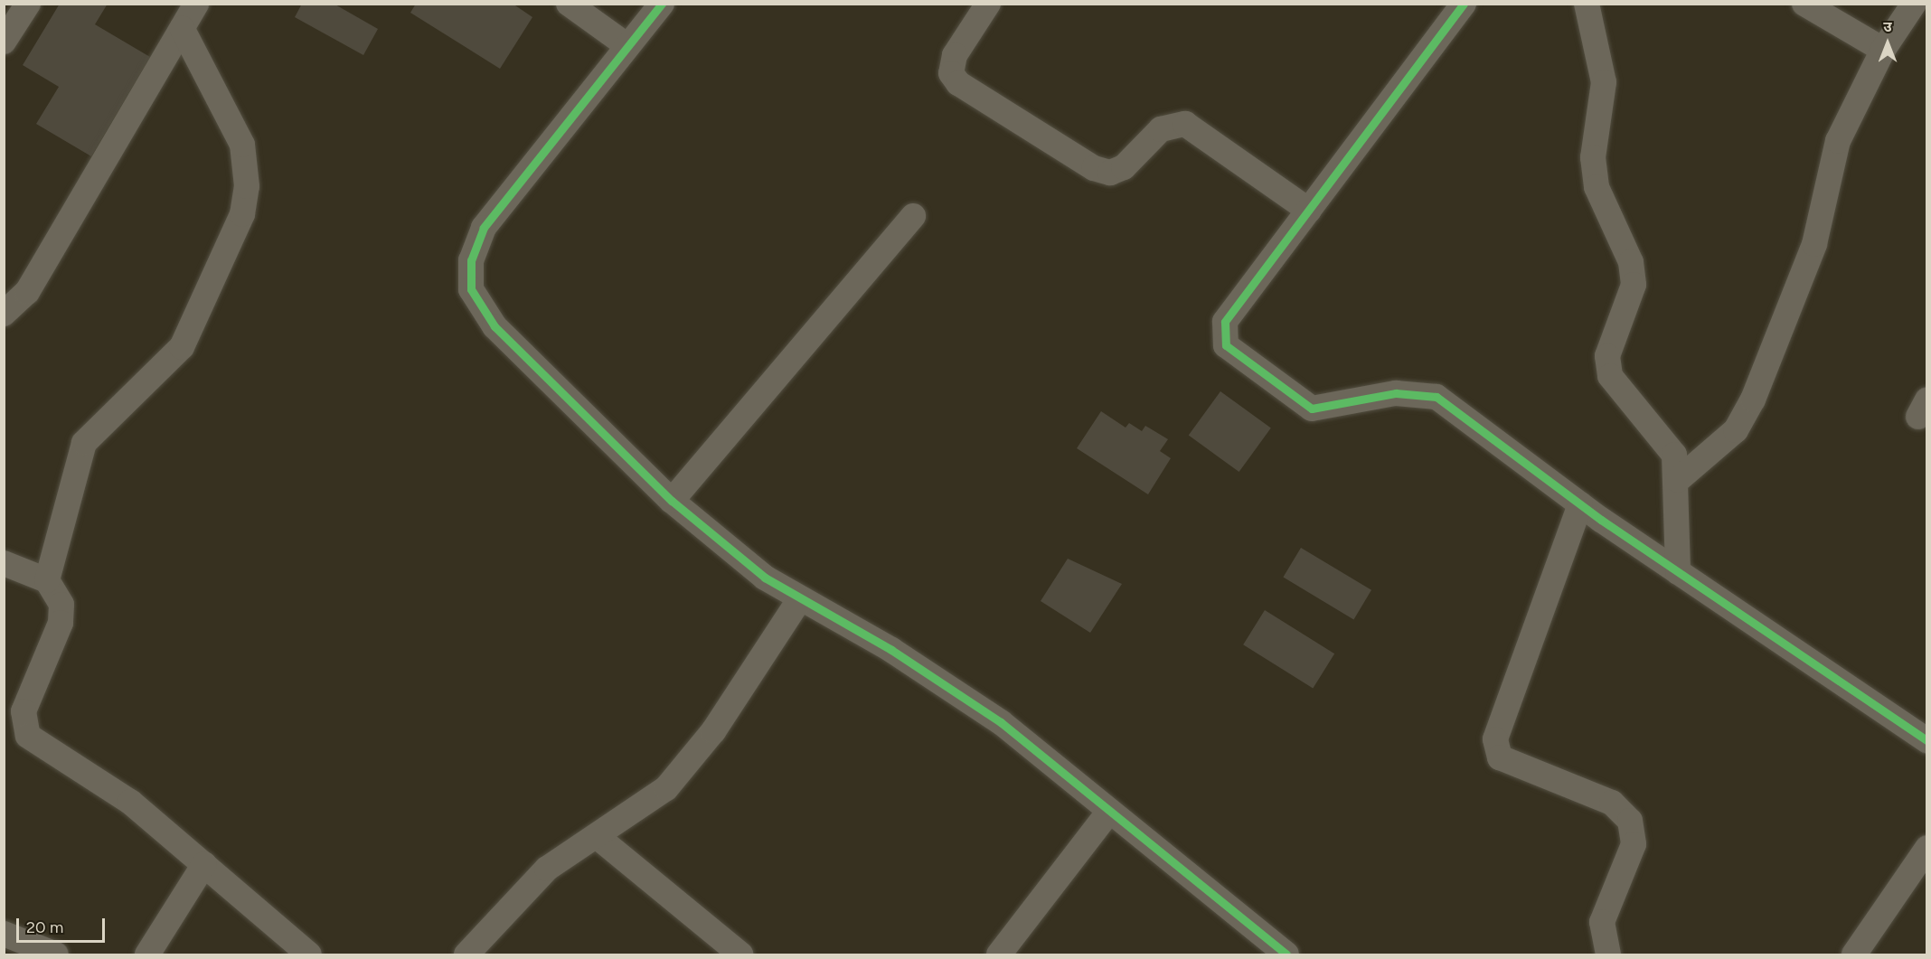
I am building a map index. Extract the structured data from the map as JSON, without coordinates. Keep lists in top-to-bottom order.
{
  "scale_bar": "20 m",
  "north": "top"
}
